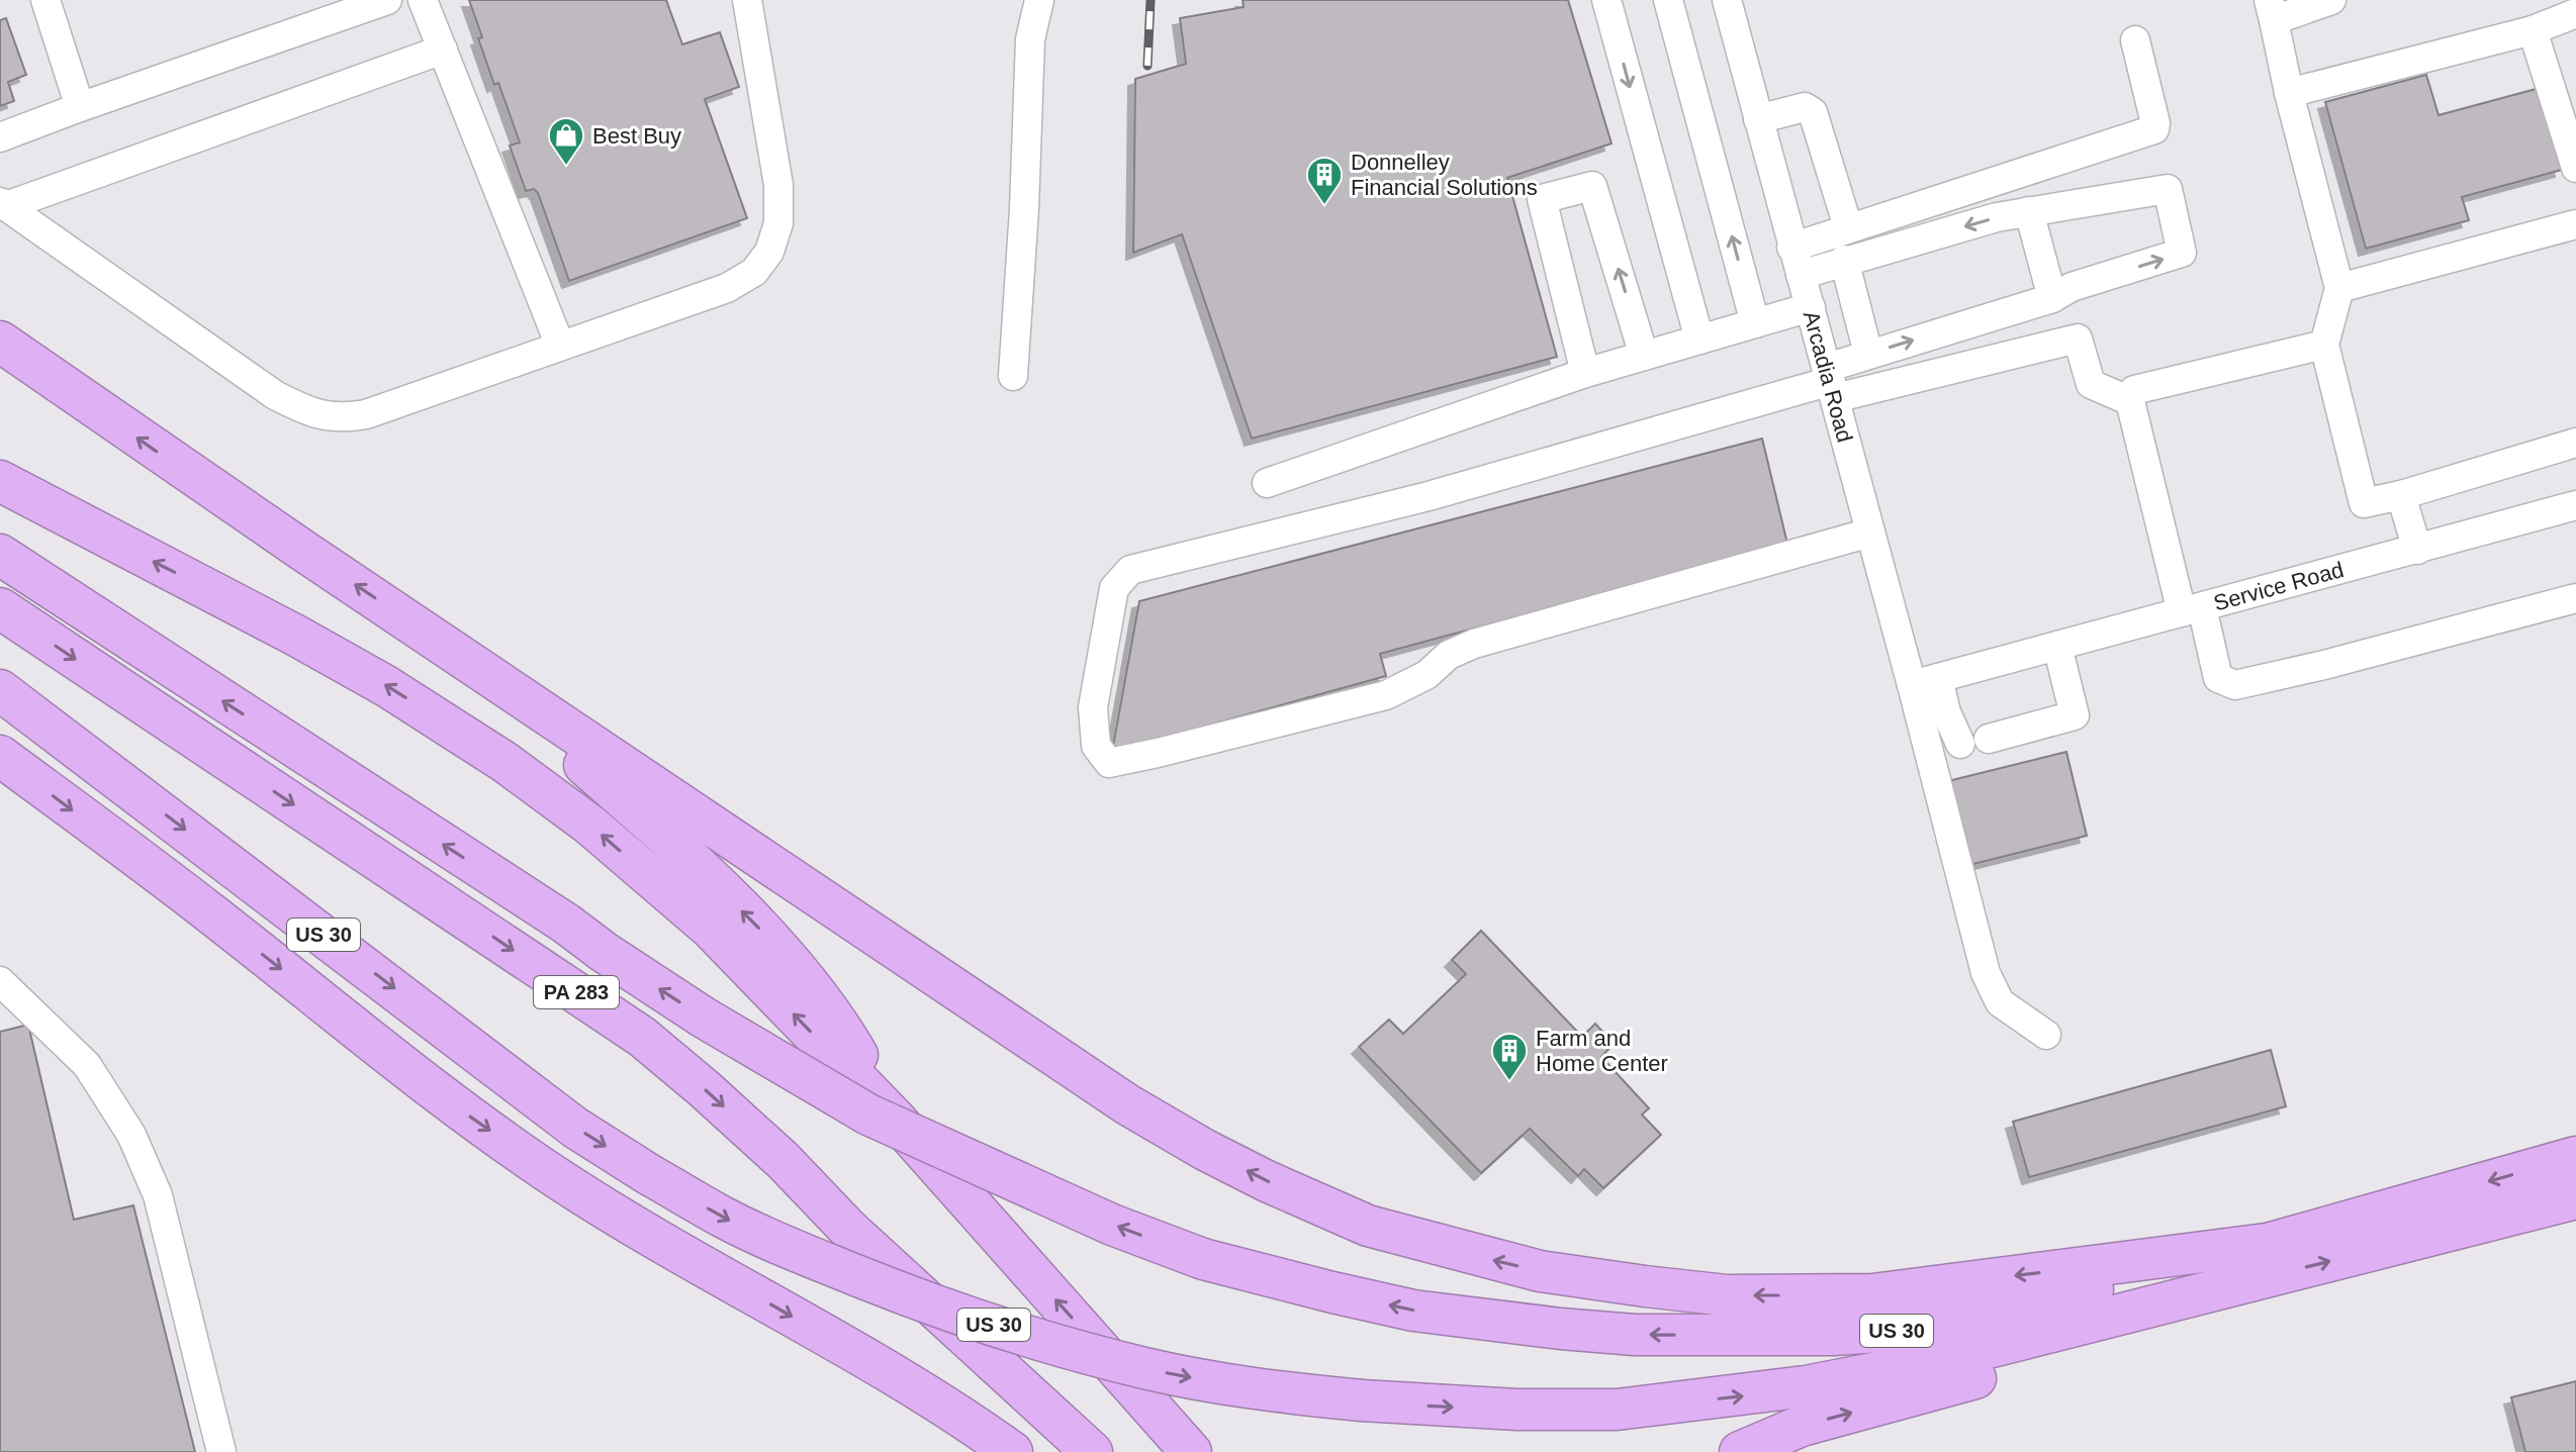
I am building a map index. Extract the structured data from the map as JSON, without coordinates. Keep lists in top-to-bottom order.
{
  "streets": {
    "highway": ["US 30", "PA 283"],
    "street": ["Arcadia Road", "Service Road"]
  },
  "crossings": [
    ["Arcadia Road", "Service Road"]
  ],
  "places": {
    "shop": ["Best Buy"],
    "building": ["Donnelley Financial Solutions", "Farm and Home Center"]
  }
}
